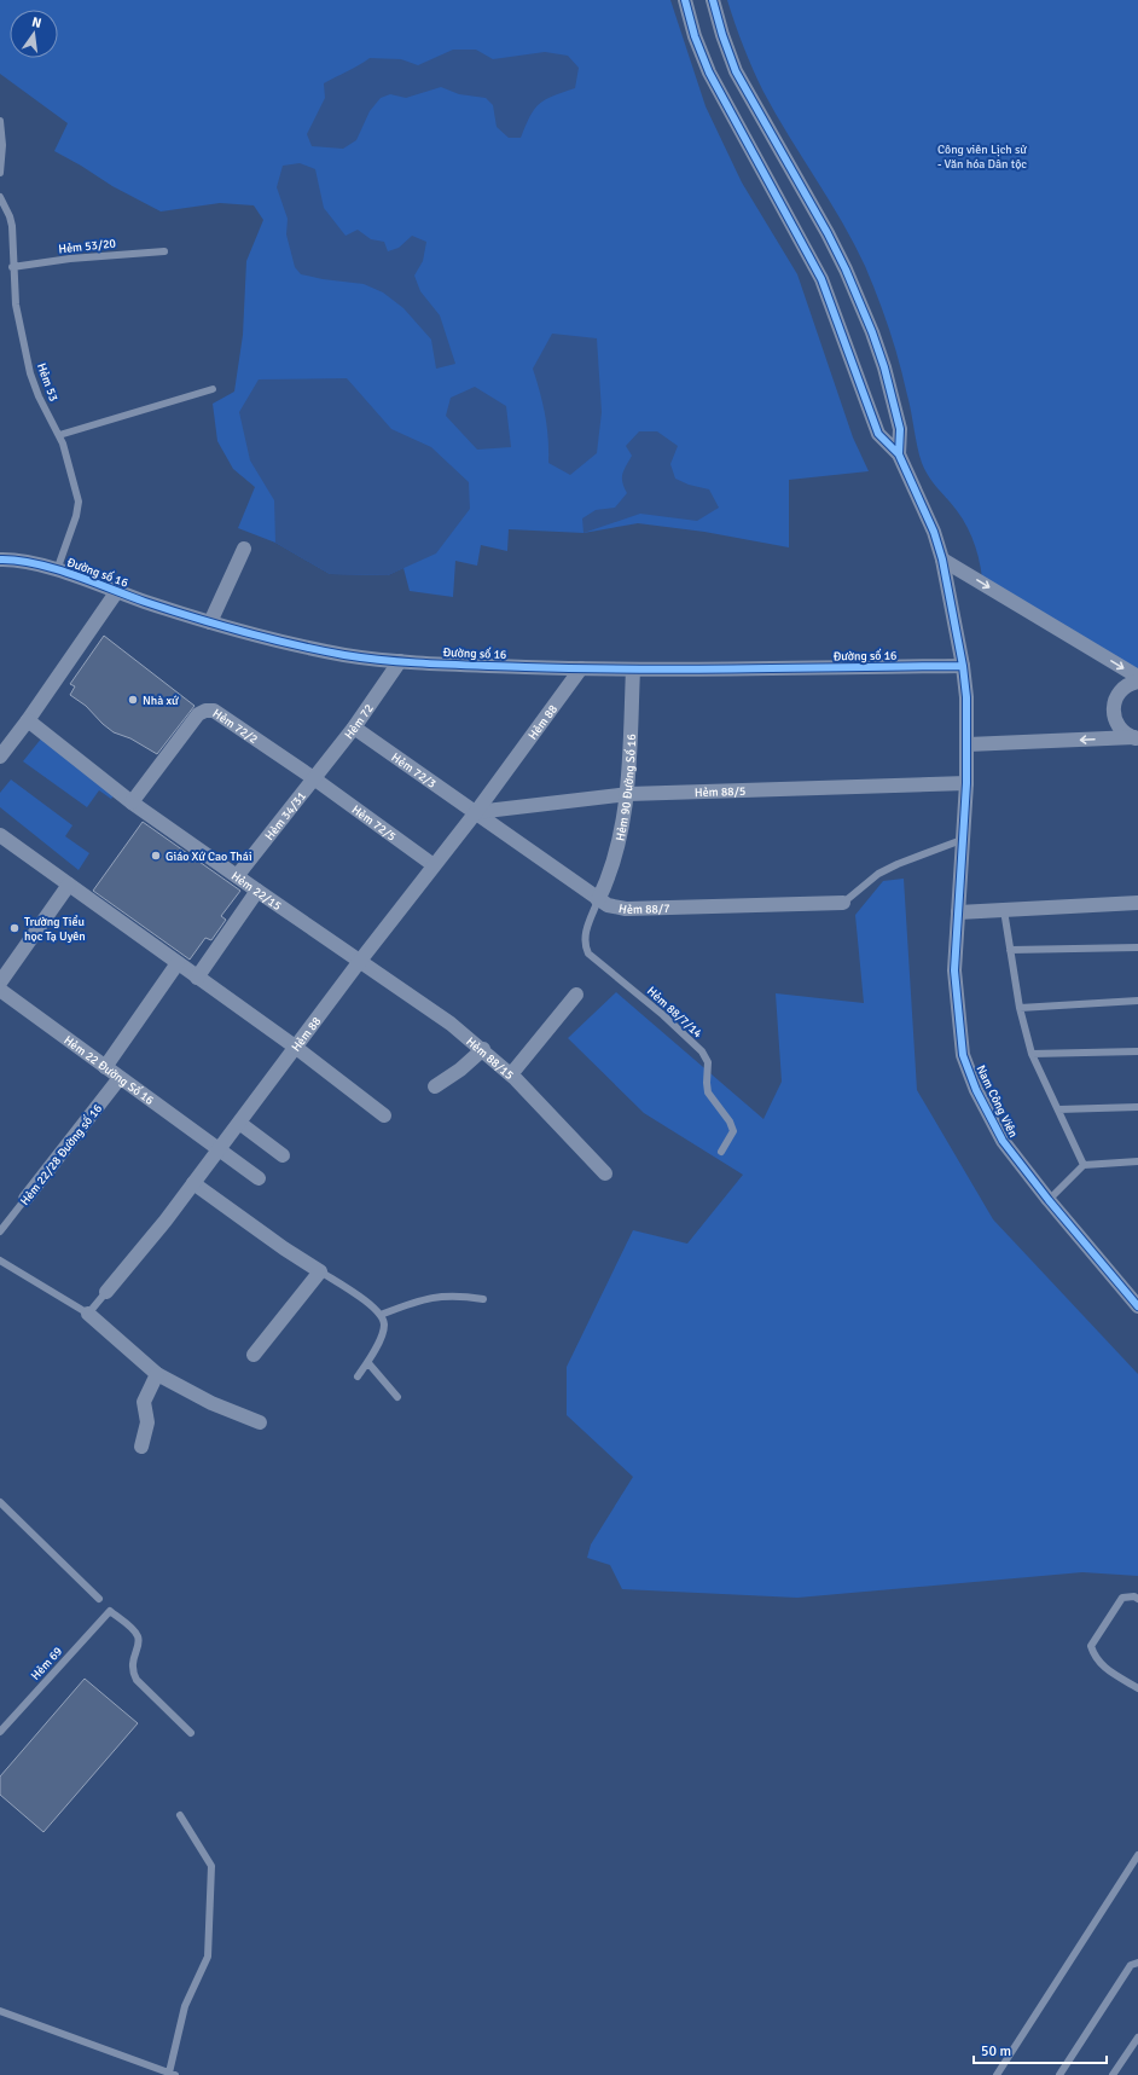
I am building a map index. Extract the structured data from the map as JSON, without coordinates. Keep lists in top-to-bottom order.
{
  "streets": {
    "street": [
      "Đường số 16",
      "Hẻm 72",
      "Hẻm 88",
      "Hẻm 72/2",
      "Hẻm 72/3",
      "Hẻm 90 Đường Số 16",
      "Hẻm 88/5",
      "Hẻm 34/31",
      "Hẻm 72/5",
      "Hẻm 22/15",
      "Hẻm 88/7",
      "Hẻm 88/15",
      "Hẻm 22 Đường Số 16",
      "Nam Công Viên",
      "Hẻm 22/28 Đường số 16"
    ],
    "lane": [
      "Hẻm 53/20",
      "Hẻm 53",
      "Hẻm 88/7/14",
      "Hẻm 69"
    ]
  },
  "crossings": [
    ["Hẻm 53/20", "Hẻm 53"],
    ["Hẻm 53", "Đường số 16"],
    ["Đường số 16", "Hẻm 72"],
    ["Đường số 16", "Hẻm 88"],
    ["Đường số 16", "Hẻm 90 Đường Số 16"],
    ["Đường số 16", "Nam Công Viên"],
    ["Hẻm 72", "Hẻm 72/2"],
    ["Hẻm 72", "Hẻm 72/3"],
    ["Hẻm 72", "Hẻm 34/31"],
    ["Hẻm 72", "Hẻm 72/5"],
    ["Hẻm 88", "Hẻm 72/3"],
    ["Hẻm 88", "Hẻm 88/5"],
    ["Hẻm 88", "Hẻm 72/5"],
    ["Hẻm 88", "Hẻm 22/15"],
    ["Hẻm 88", "Hẻm 88/7"],
    ["Hẻm 88", "Hẻm 88/15"],
    ["Hẻm 88", "Hẻm 22 Đường Số 16"],
    ["Hẻm 72/2", "Hẻm 34/31"],
    ["Hẻm 72/2", "Hẻm 72/5"],
    ["Hẻm 72/2", "Hẻm 22/15"],
    ["Hẻm 72/3", "Hẻm 88/5"],
    ["Hẻm 72/3", "Hẻm 88/7"],
    ["Hẻm 90 Đường Số 16", "Hẻm 88/5"],
    ["Hẻm 90 Đường Số 16", "Hẻm 88/7"],
    ["Hẻm 90 Đường Số 16", "Hẻm 88/7/14"],
    ["Hẻm 88/5", "Hẻm 88/7"],
    ["Hẻm 88/5", "Nam Công Viên"],
    ["Hẻm 34/31", "Hẻm 72/5"],
    ["Hẻm 34/31", "Hẻm 22/15"],
    ["Hẻm 22/15", "Hẻm 88/15"],
    ["Hẻm 88/7", "Hẻm 88/7/14"],
    ["Hẻm 22 Đường Số 16", "Hẻm 22/28 Đường số 16"]
  ],
  "parks": ["Công viên Lịch sử - Văn hóa Dân tộc"],
  "places": ["Nhà xứ", "Giáo Xứ Cao Thái", "Trường Tiểu học Tạ Uyên"],
  "scale_bar": "50 m",
  "north": "top"
}
